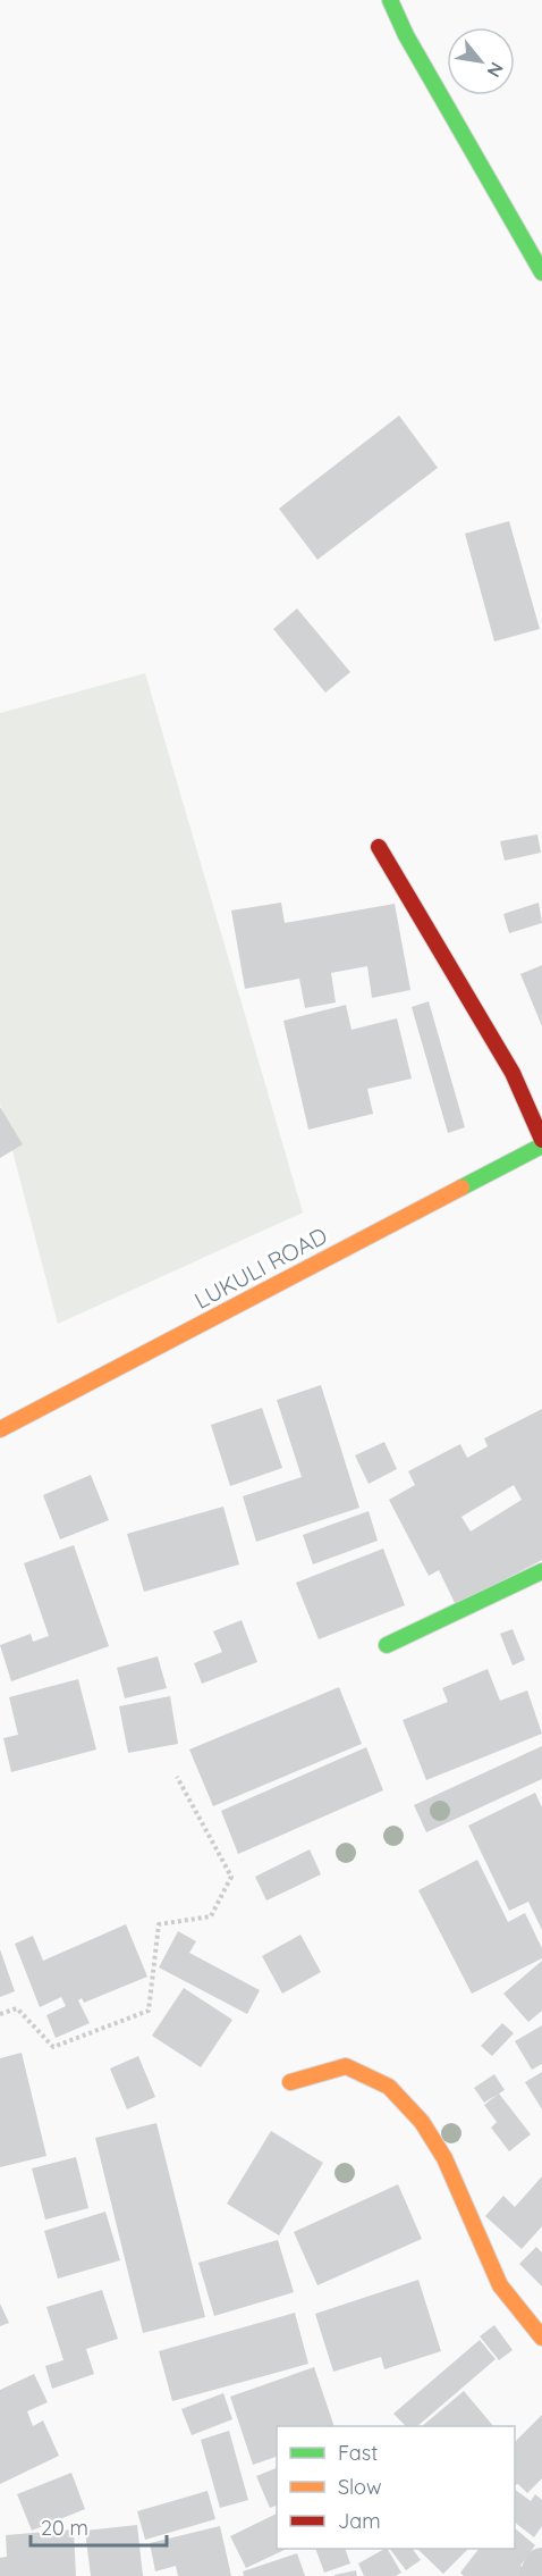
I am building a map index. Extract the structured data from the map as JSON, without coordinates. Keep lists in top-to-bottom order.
{
  "streets": {
    "street": ["LUKULI ROAD"]
  },
  "legend": ["Fast", "Slow", "Jam"],
  "scale_bar": "20 m",
  "north": "bottom right"
}
